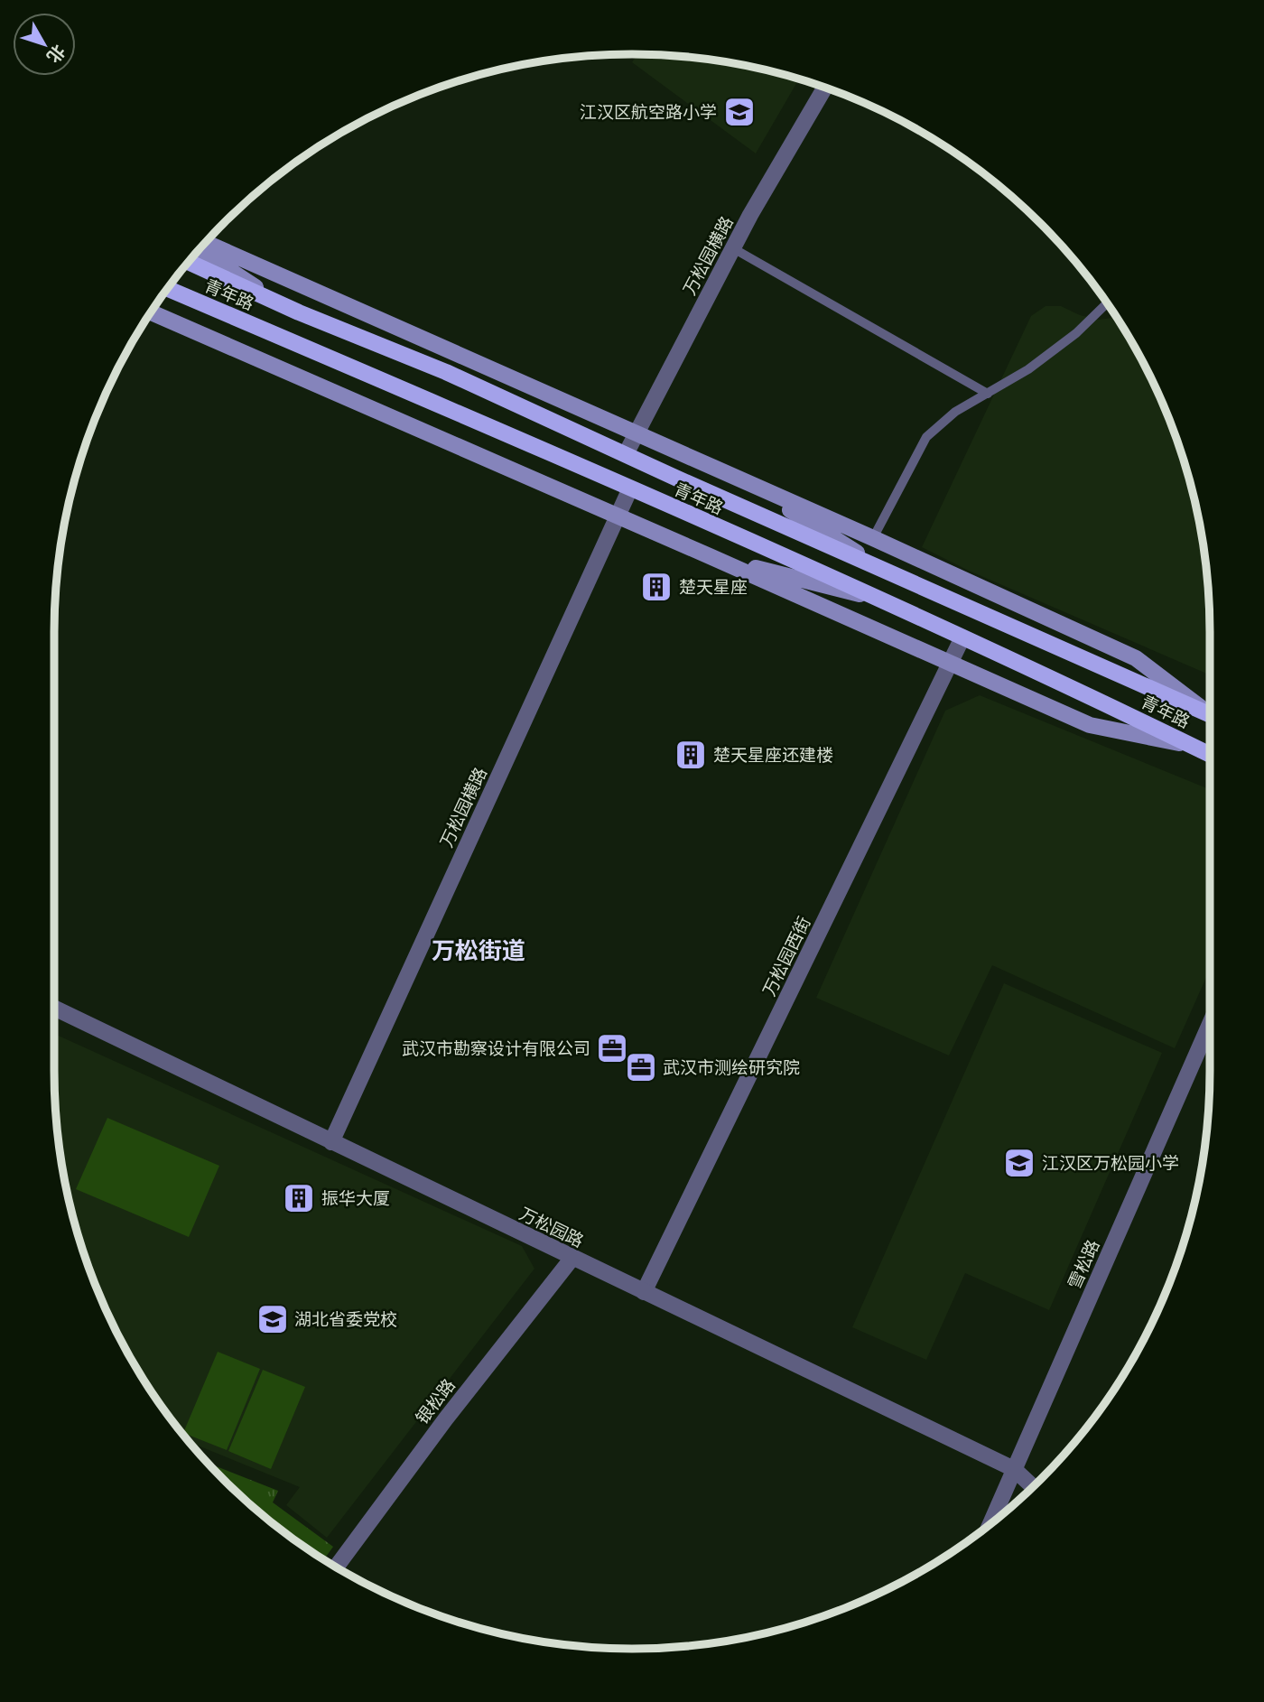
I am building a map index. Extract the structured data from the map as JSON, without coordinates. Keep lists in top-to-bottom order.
{
  "streets": {
    "main road": ["青年路"],
    "street": [
      "万松园横路",
      "万松园西街",
      "万松园路",
      "雪松路",
      "银松路"
    ]
  },
  "crossings": [
    ["万松园横路", "青年路"],
    ["万松园横路", "万松园路"],
    ["青年路", "万松园西街"],
    ["万松园西街", "万松园路"],
    ["万松园路", "雪松路"],
    ["万松园路", "银松路"]
  ],
  "districts": ["万松街道"],
  "places": {
    "school or university": ["江汉区航空路小学", "江汉区万松园小学", "湖北省委党校"],
    "building": ["楚天星座", "楚天星座还建楼", "振华大厦"],
    "office": ["武汉市勘察设计有限公司", "武汉市测绘研究院"]
  },
  "north": "bottom right"
}
